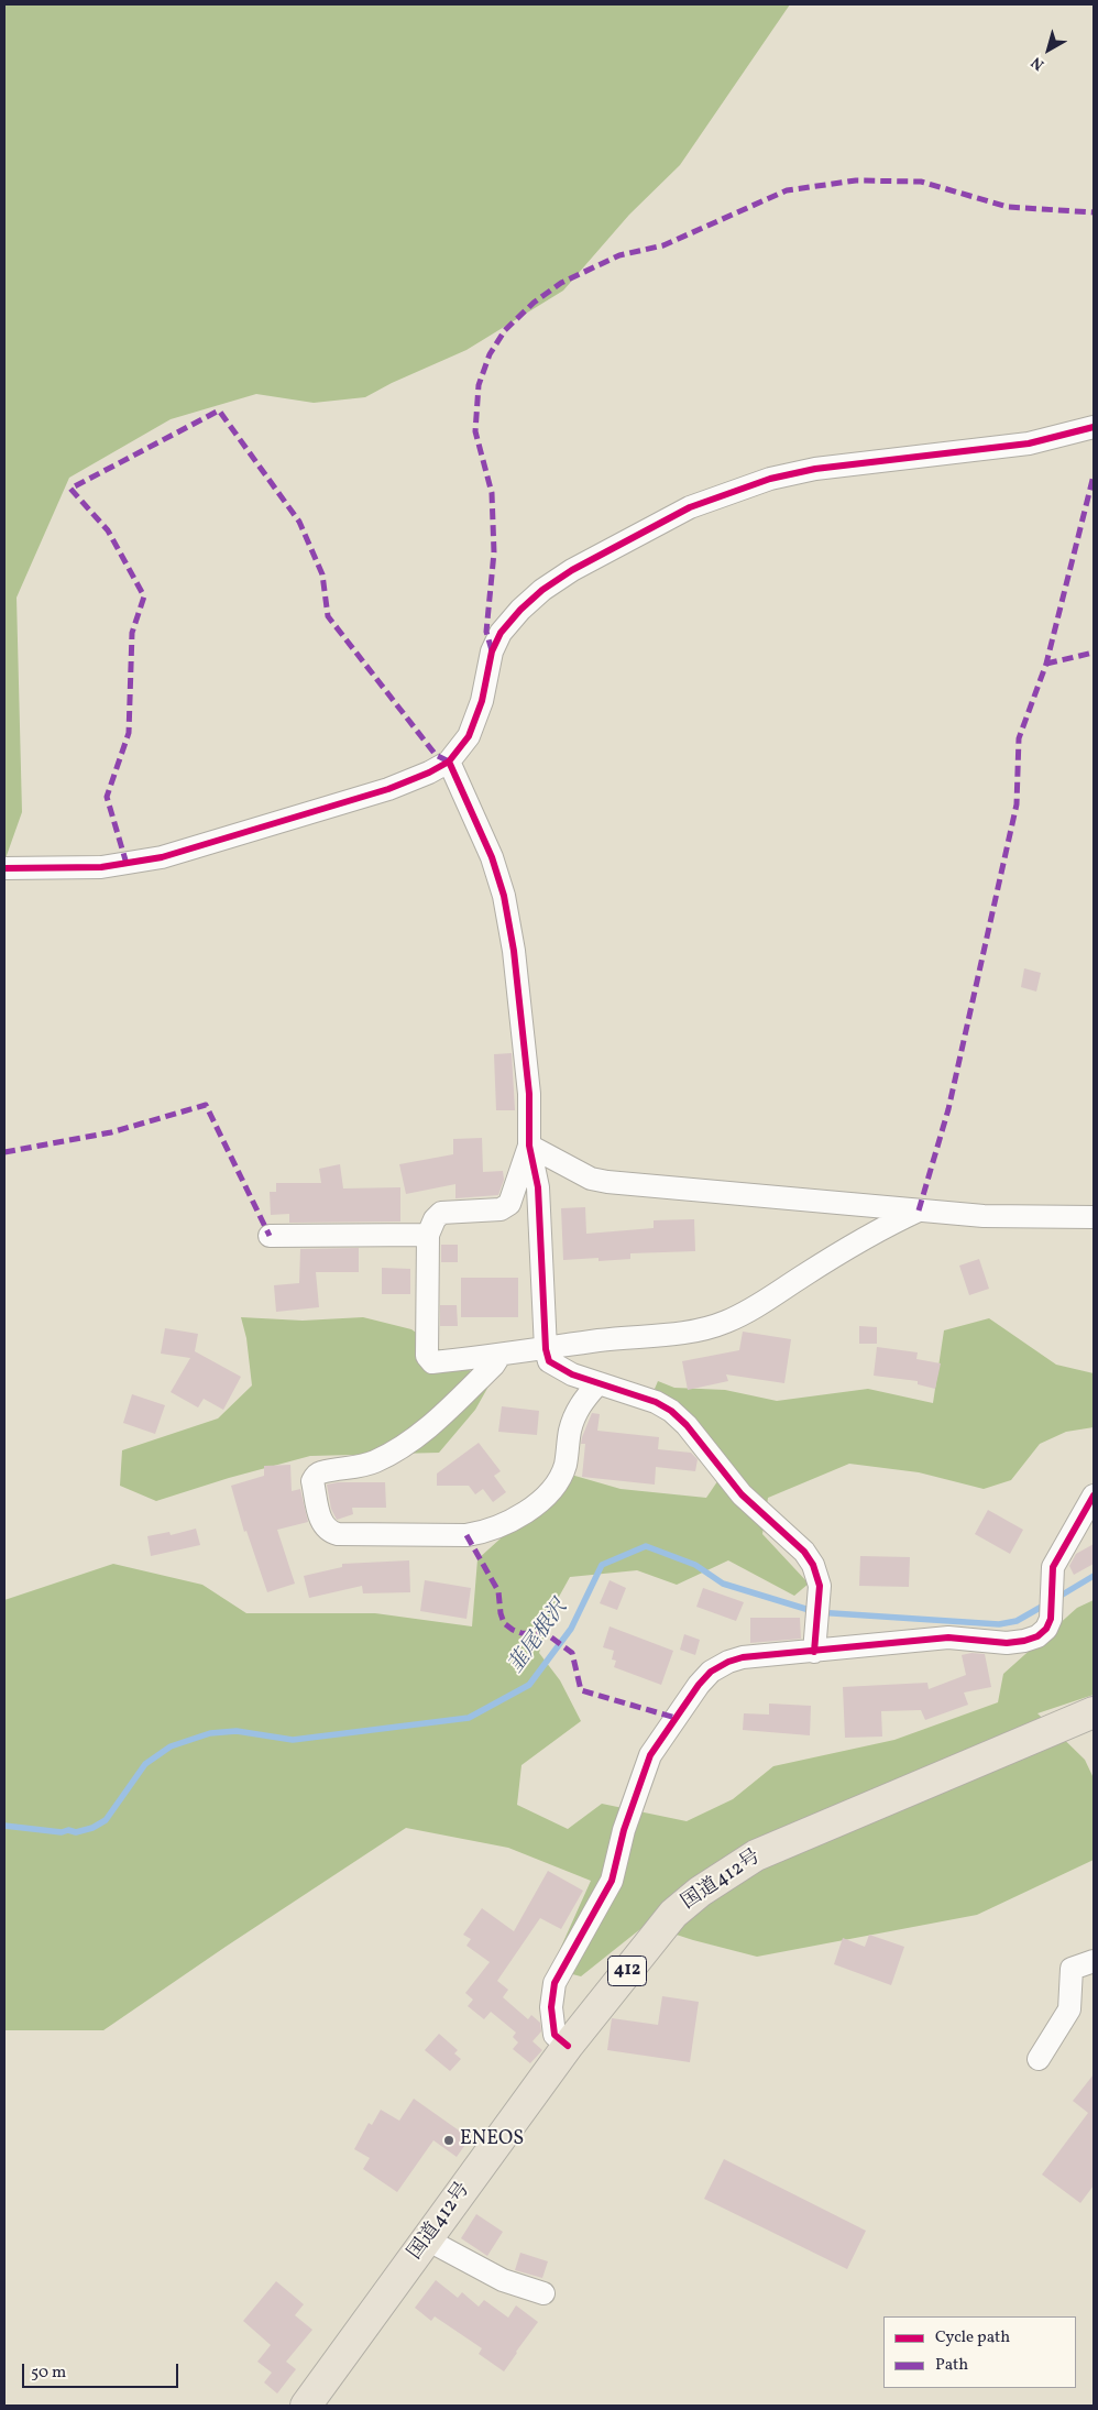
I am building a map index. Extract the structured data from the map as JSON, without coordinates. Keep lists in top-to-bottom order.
{
  "streets": {
    "highway": ["国道412号", "412"]
  },
  "water": ["韮尾根沢"],
  "places": ["ENEOS"],
  "legend": ["Cycle path", "Path"],
  "scale_bar": "50 m",
  "north": "bottom left"
}
